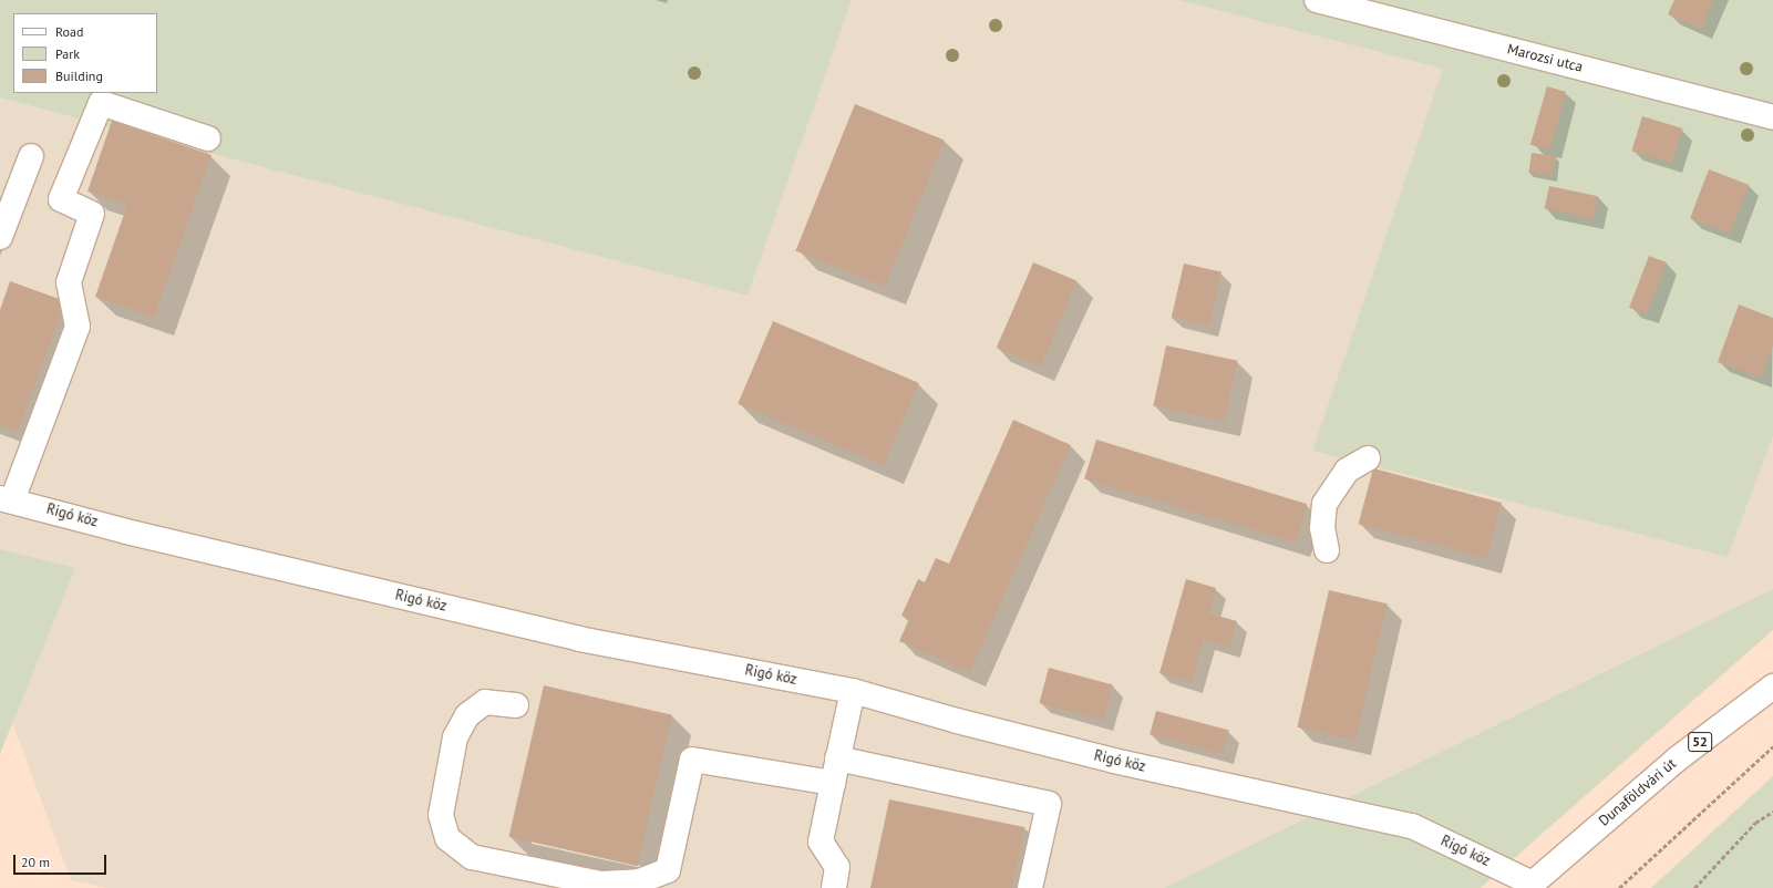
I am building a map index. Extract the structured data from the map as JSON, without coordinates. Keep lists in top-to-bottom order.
{
  "streets": {
    "street": [
      "Marozsi utca",
      "Rigó köz",
      "52",
      "Dunaföldvári út"
    ]
  },
  "crossings": [
    ["Rigó köz", "Dunaföldvári út"]
  ],
  "legend": ["Road", "Park", "Building"],
  "scale_bar": "20 m"
}
